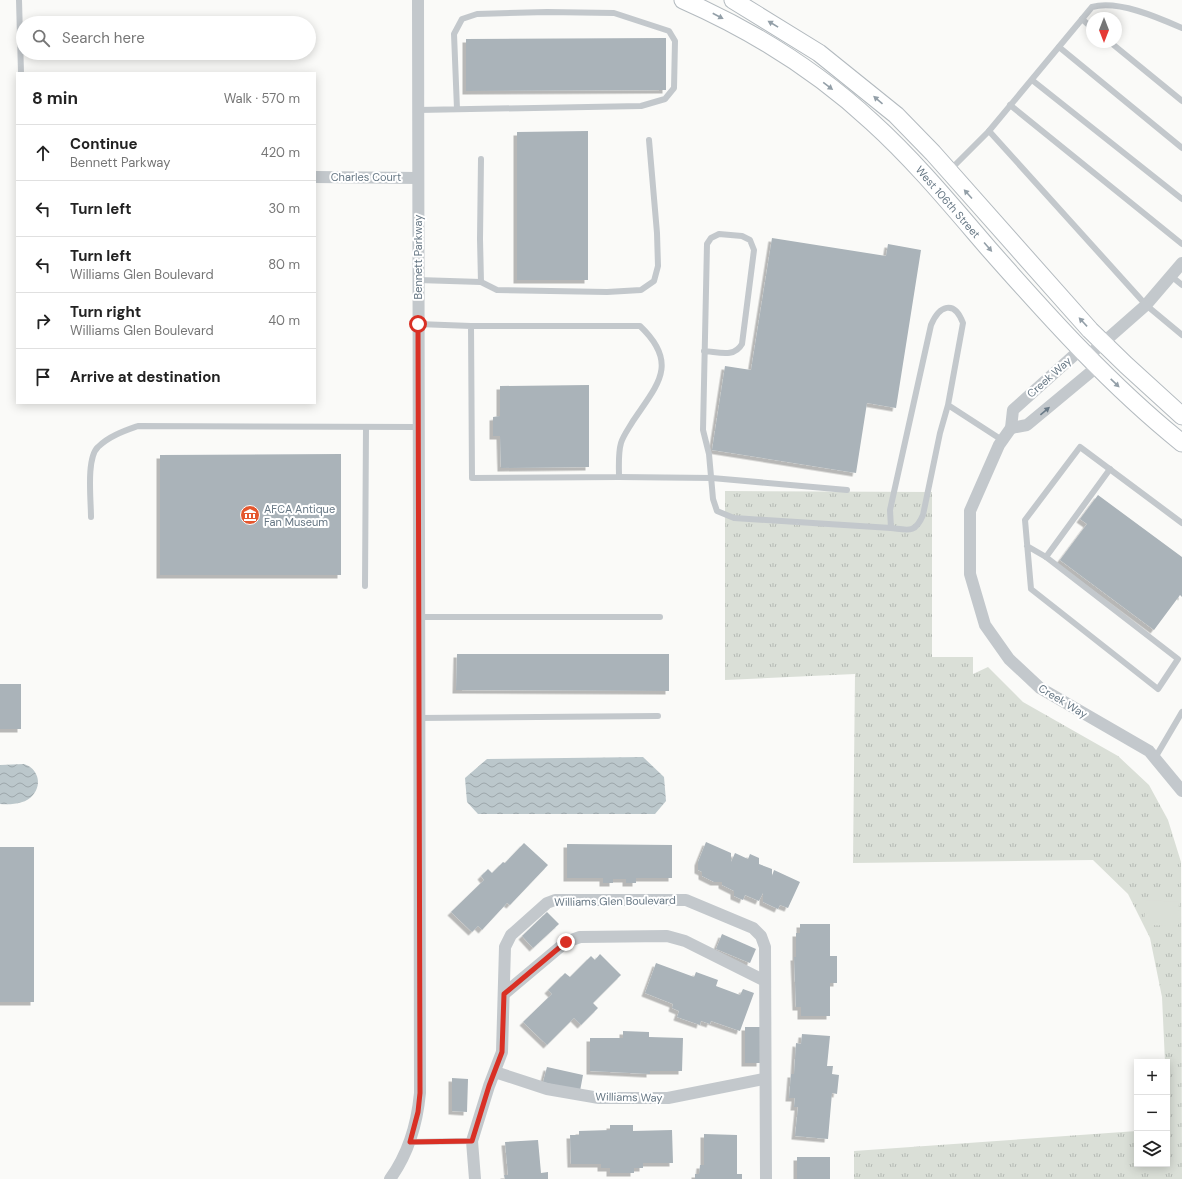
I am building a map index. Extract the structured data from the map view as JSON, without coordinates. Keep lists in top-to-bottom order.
{
  "streets": {
    "street": [
      "Charles Court",
      "West 106th Street",
      "Bennett Parkway",
      "Creek Way",
      "Williams Glen Boulevard",
      "Williams Way"
    ]
  },
  "crossings": [
    ["Charles Court", "Bennett Parkway"],
    ["West 106th Street", "Creek Way"],
    ["Williams Glen Boulevard", "Williams Way"]
  ],
  "places": {
    "museum": ["AFCA Antique Fan Museum"]
  },
  "north": "bottom",
  "page": {
    "search": "Search here",
    "heading": ["8 min", "Walk · 570 m"],
    "list": [
      ["Continue", "Bennett Parkway", "420 m"],
      ["Turn left", "30 m"],
      ["Turn left", "Williams Glen Boulevard", "80 m"],
      ["Turn right", "Williams Glen Boulevard", "40 m"],
      "Arrive at destination"
    ],
    "map_buttons": ["+", "−"]
  }
}
